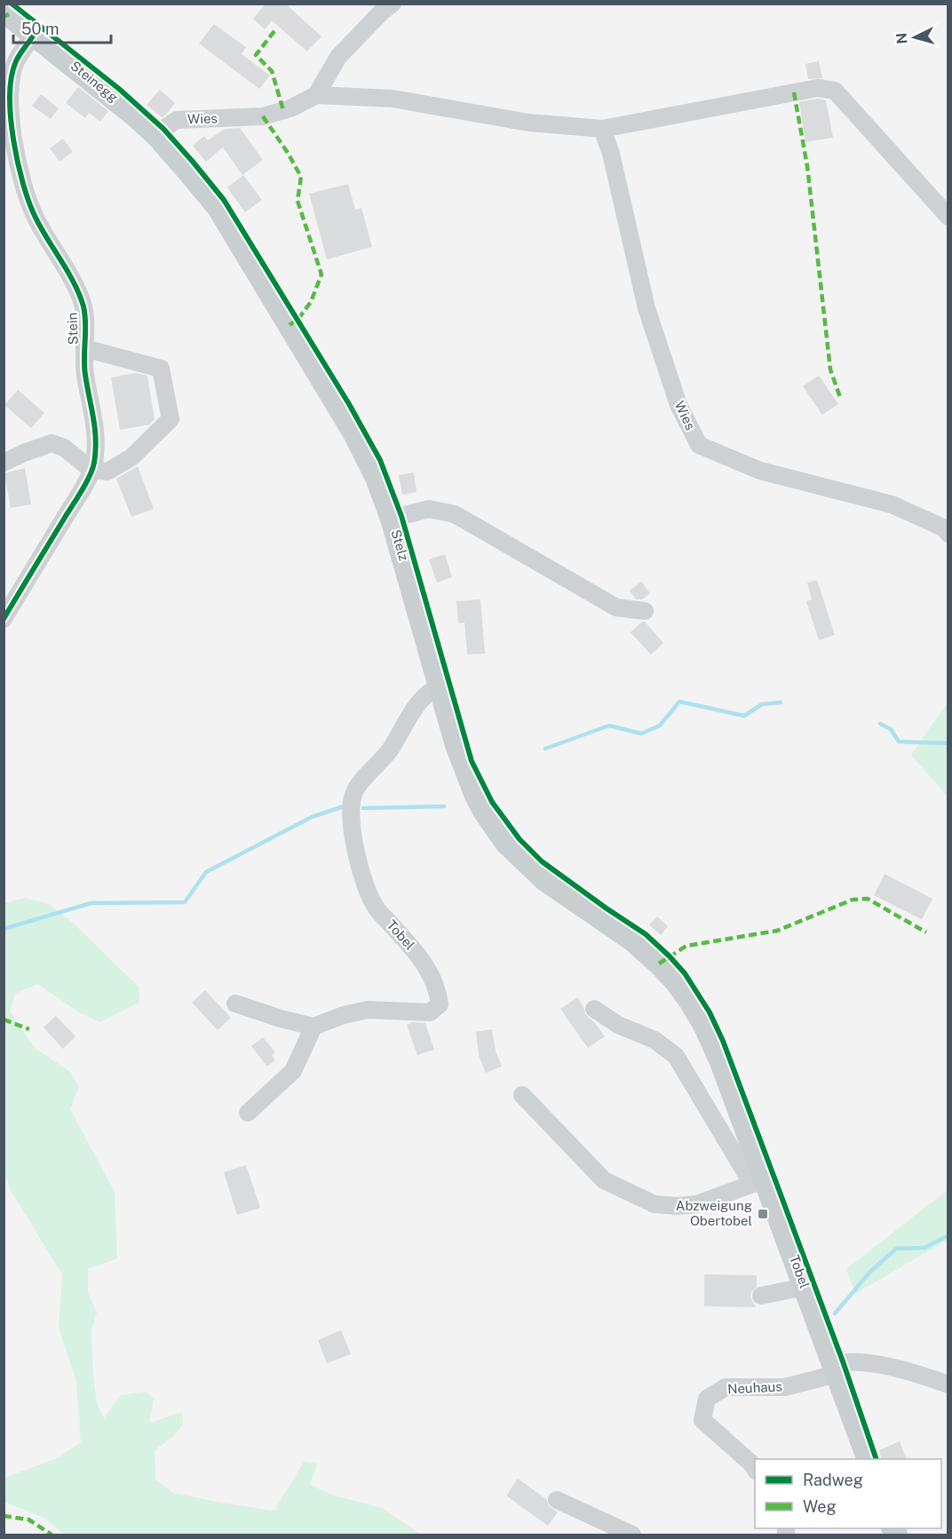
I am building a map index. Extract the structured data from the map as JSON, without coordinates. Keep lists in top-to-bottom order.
{
  "streets": {
    "main road": ["Steinegg", "Stelz", "Tobel"],
    "street": ["Wies", "Stein", "Neuhaus"]
  },
  "crossings": [
    ["Steinegg", "Wies"],
    ["Steinegg", "Stein"],
    ["Stelz", "Tobel"],
    ["Tobel", "Neuhaus"]
  ],
  "places": {
    "transit": ["Abzweigung Obertobel"]
  },
  "legend": ["Radweg", "Weg"],
  "scale_bar": "50 m",
  "north": "left"
}
